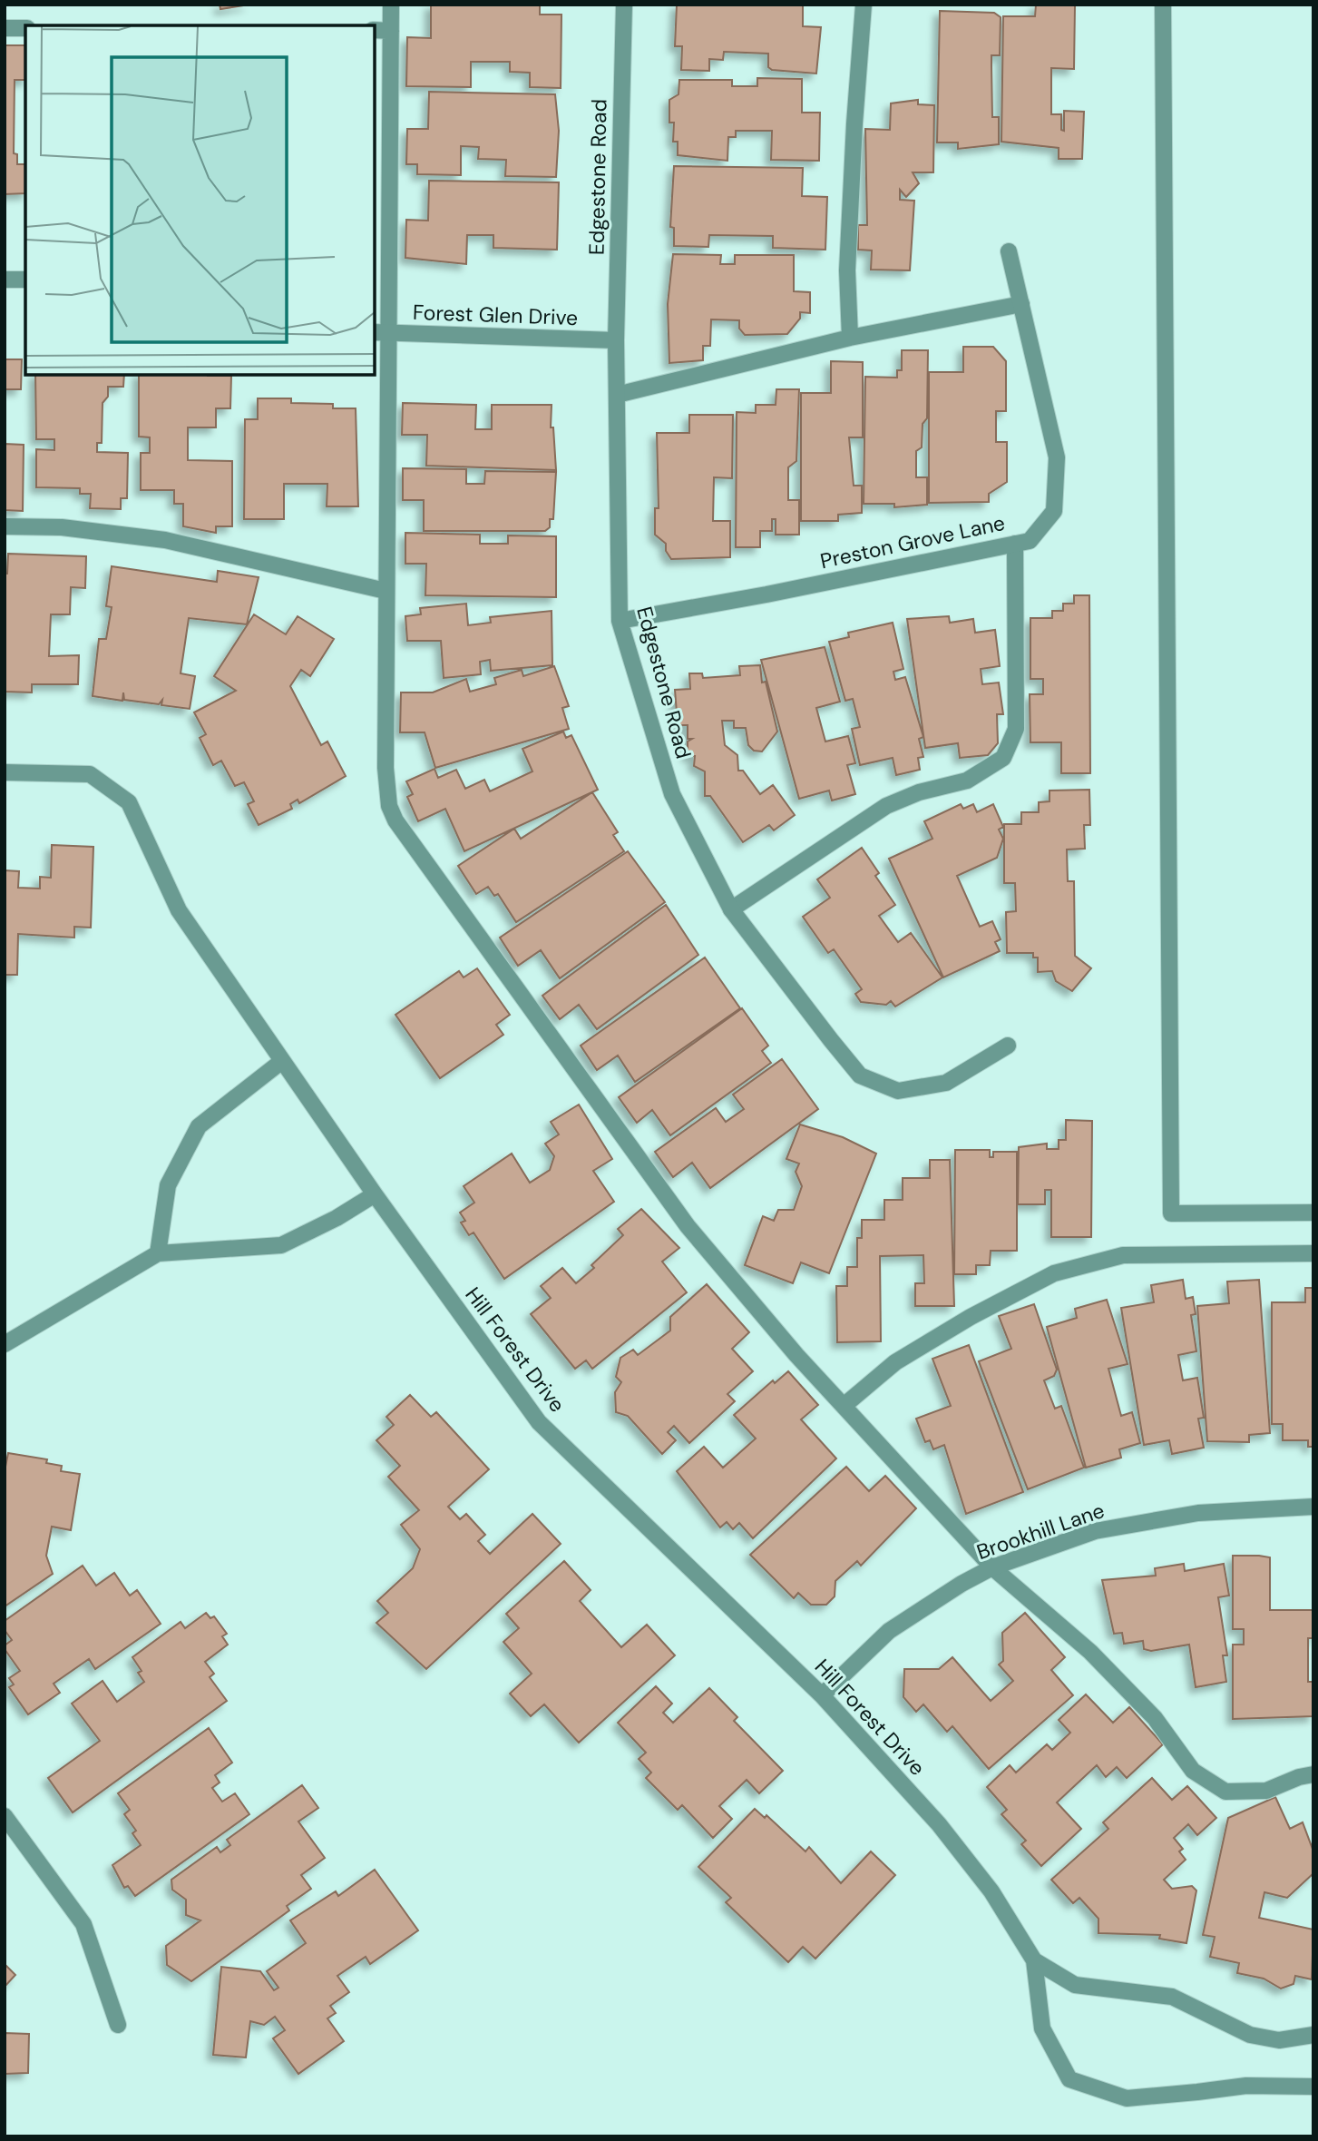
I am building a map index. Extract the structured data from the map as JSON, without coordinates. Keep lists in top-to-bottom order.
{
  "streets": {
    "street": [
      "Edgestone Road",
      "Forest Glen Drive",
      "Preston Grove Lane",
      "Hill Forest Drive",
      "Brookhill Lane"
    ]
  },
  "crossings": [
    ["Edgestone Road", "Forest Glen Drive"],
    ["Edgestone Road", "Preston Grove Lane"],
    ["Hill Forest Drive", "Brookhill Lane"]
  ]
}
